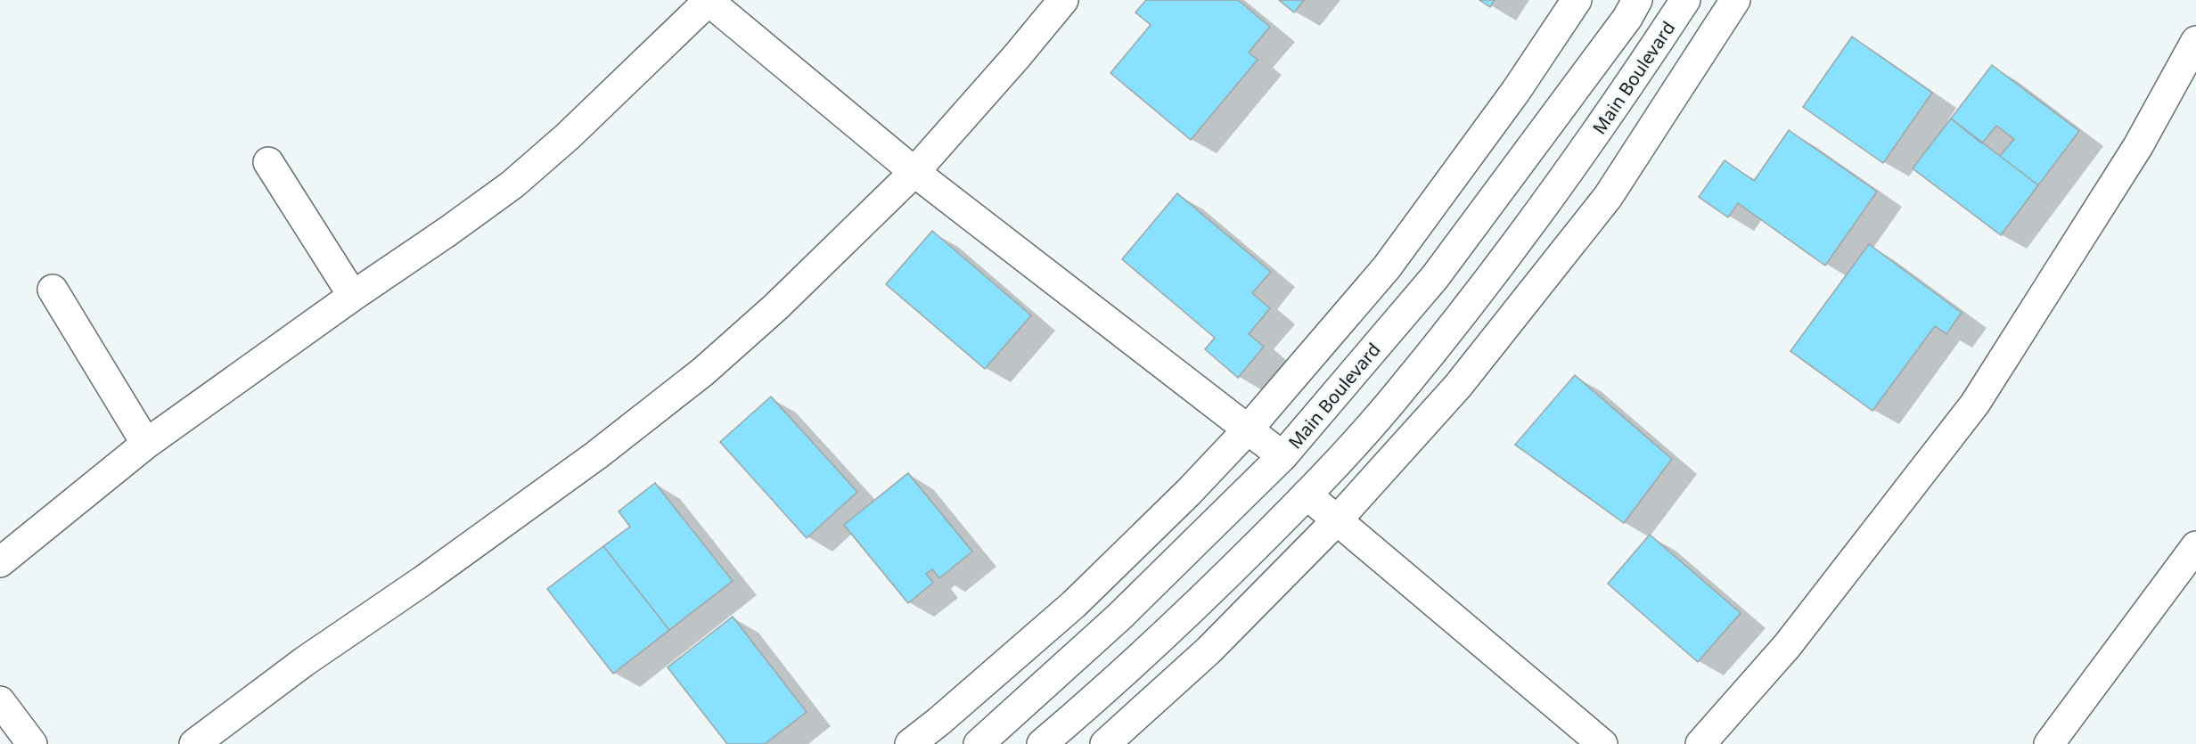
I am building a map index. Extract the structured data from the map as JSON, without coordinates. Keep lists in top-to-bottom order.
{
  "streets": {
    "street": ["Main Boulevard"]
  }
}
